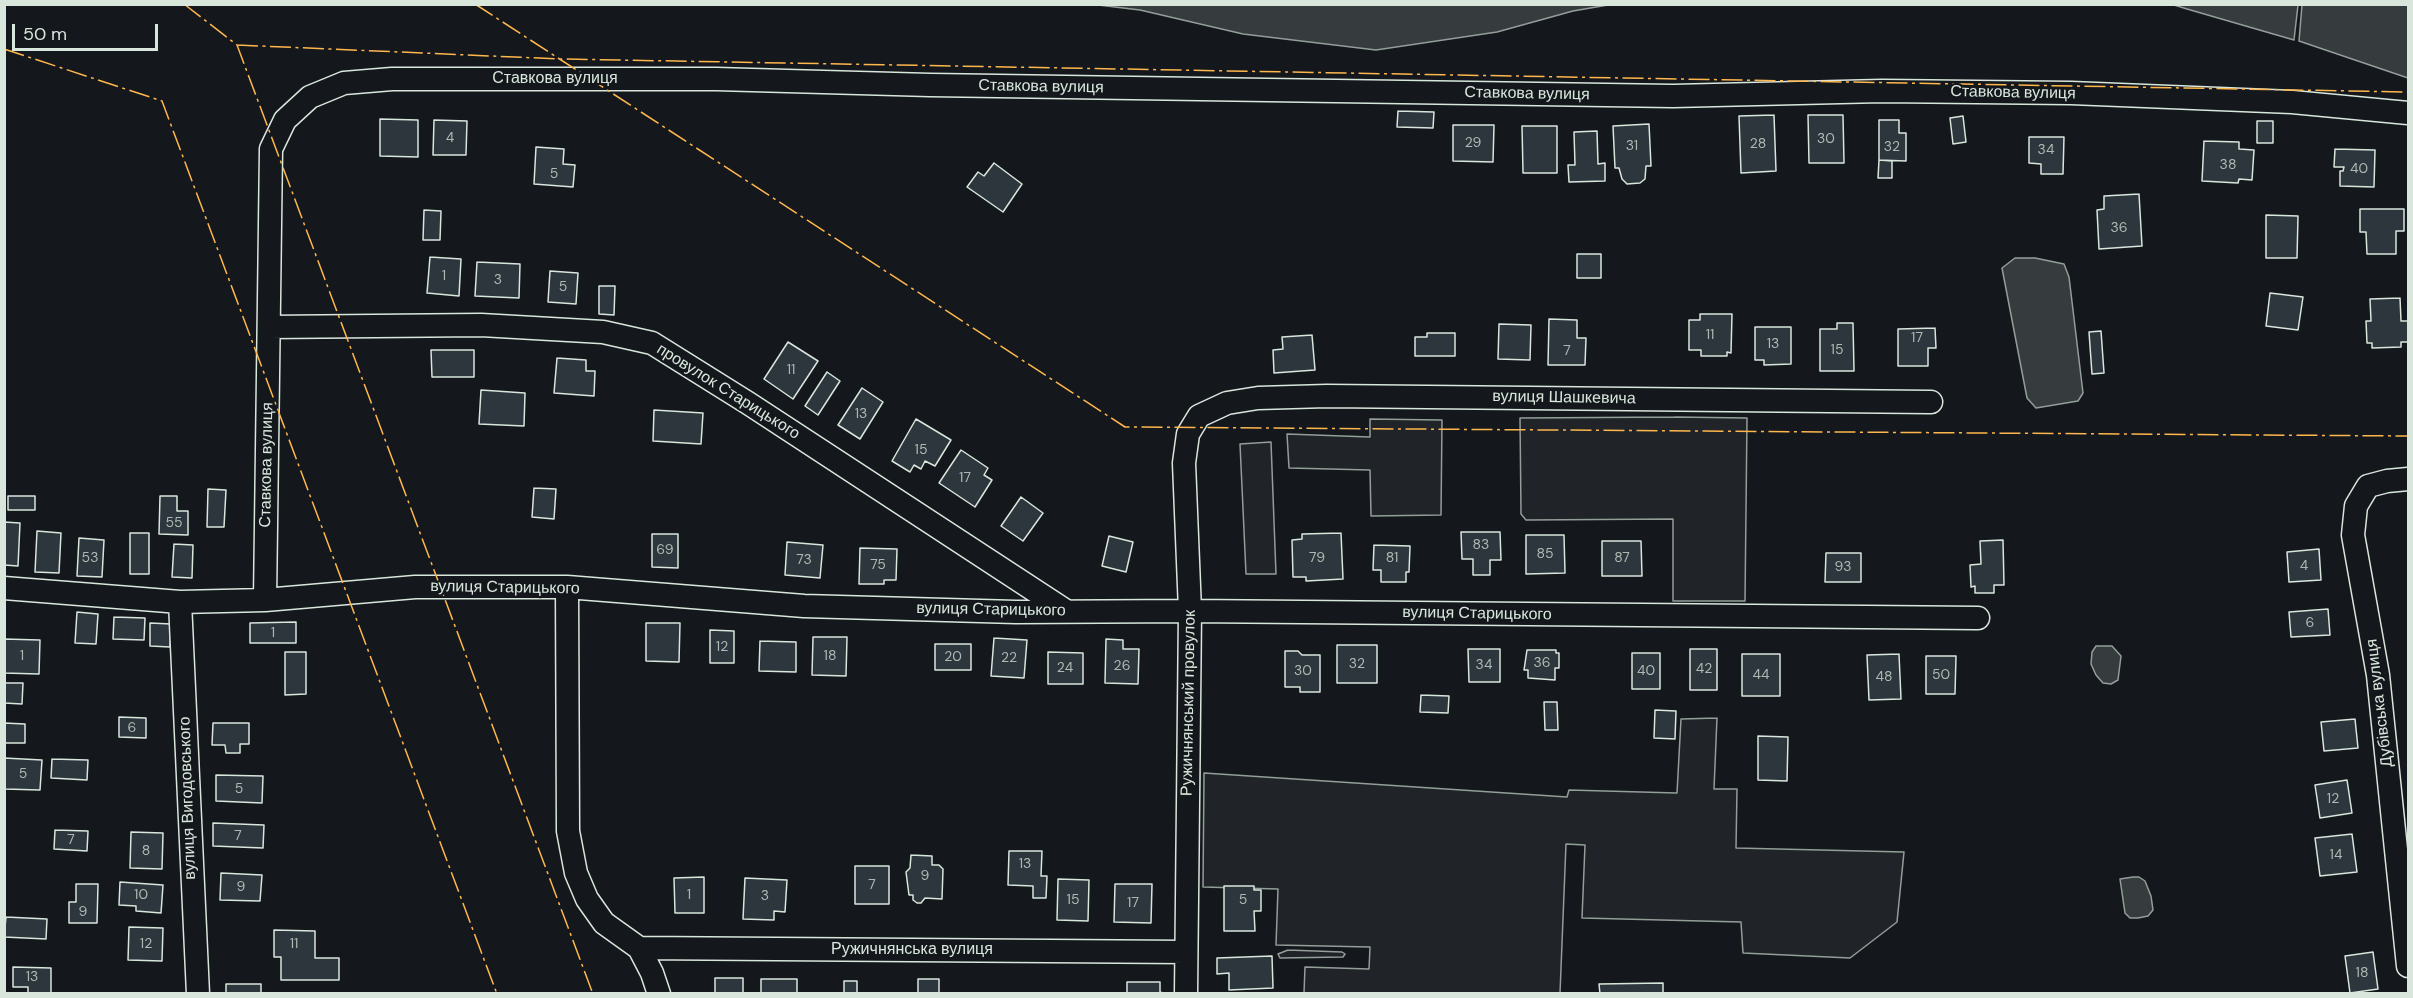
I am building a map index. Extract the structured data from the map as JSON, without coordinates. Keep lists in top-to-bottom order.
{
  "streets": {
    "street": [
      "Ставкова вулиця",
      "провулок Старицького",
      "вулиця Шашкевича",
      "вулиця Старицького",
      "Ружичнянський провулок",
      "Дубівська вулиця",
      "вулиця Вигодовського",
      "Ружичнянська вулиця"
    ]
  },
  "crossings": [
    ["Ставкова вулиця", "провулок Старицького"],
    ["Ставкова вулиця", "вулиця Старицького"],
    ["провулок Старицького", "вулиця Старицького"],
    ["вулиця Шашкевича", "Ружичнянський провулок"],
    ["вулиця Старицького", "Ружичнянський провулок"],
    ["вулиця Старицького", "вулиця Вигодовського"],
    ["Ружичнянський провулок", "Ружичнянська вулиця"]
  ],
  "house_numbers": [
    "4",
    "30",
    "29",
    "28",
    "31",
    "32",
    "34",
    "38",
    "40",
    "5",
    "36",
    "1",
    "3",
    "5",
    "11",
    "17",
    "13",
    "15",
    "7",
    "11",
    "13",
    "15",
    "17",
    "55",
    "83",
    "69",
    "85",
    "53",
    "79",
    "81",
    "87",
    "73",
    "75",
    "4",
    "93",
    "6",
    "1",
    "12",
    "1",
    "18",
    "20",
    "22",
    "36",
    "32",
    "34",
    "26",
    "24",
    "42",
    "30",
    "40",
    "44",
    "50",
    "48",
    "6",
    "5",
    "5",
    "12",
    "7",
    "7",
    "8",
    "14",
    "13",
    "9",
    "7",
    "9",
    "10",
    "1",
    "3",
    "15",
    "5",
    "17",
    "9",
    "12",
    "11",
    "18",
    "13"
  ],
  "scale_bar": "50 m"
}
